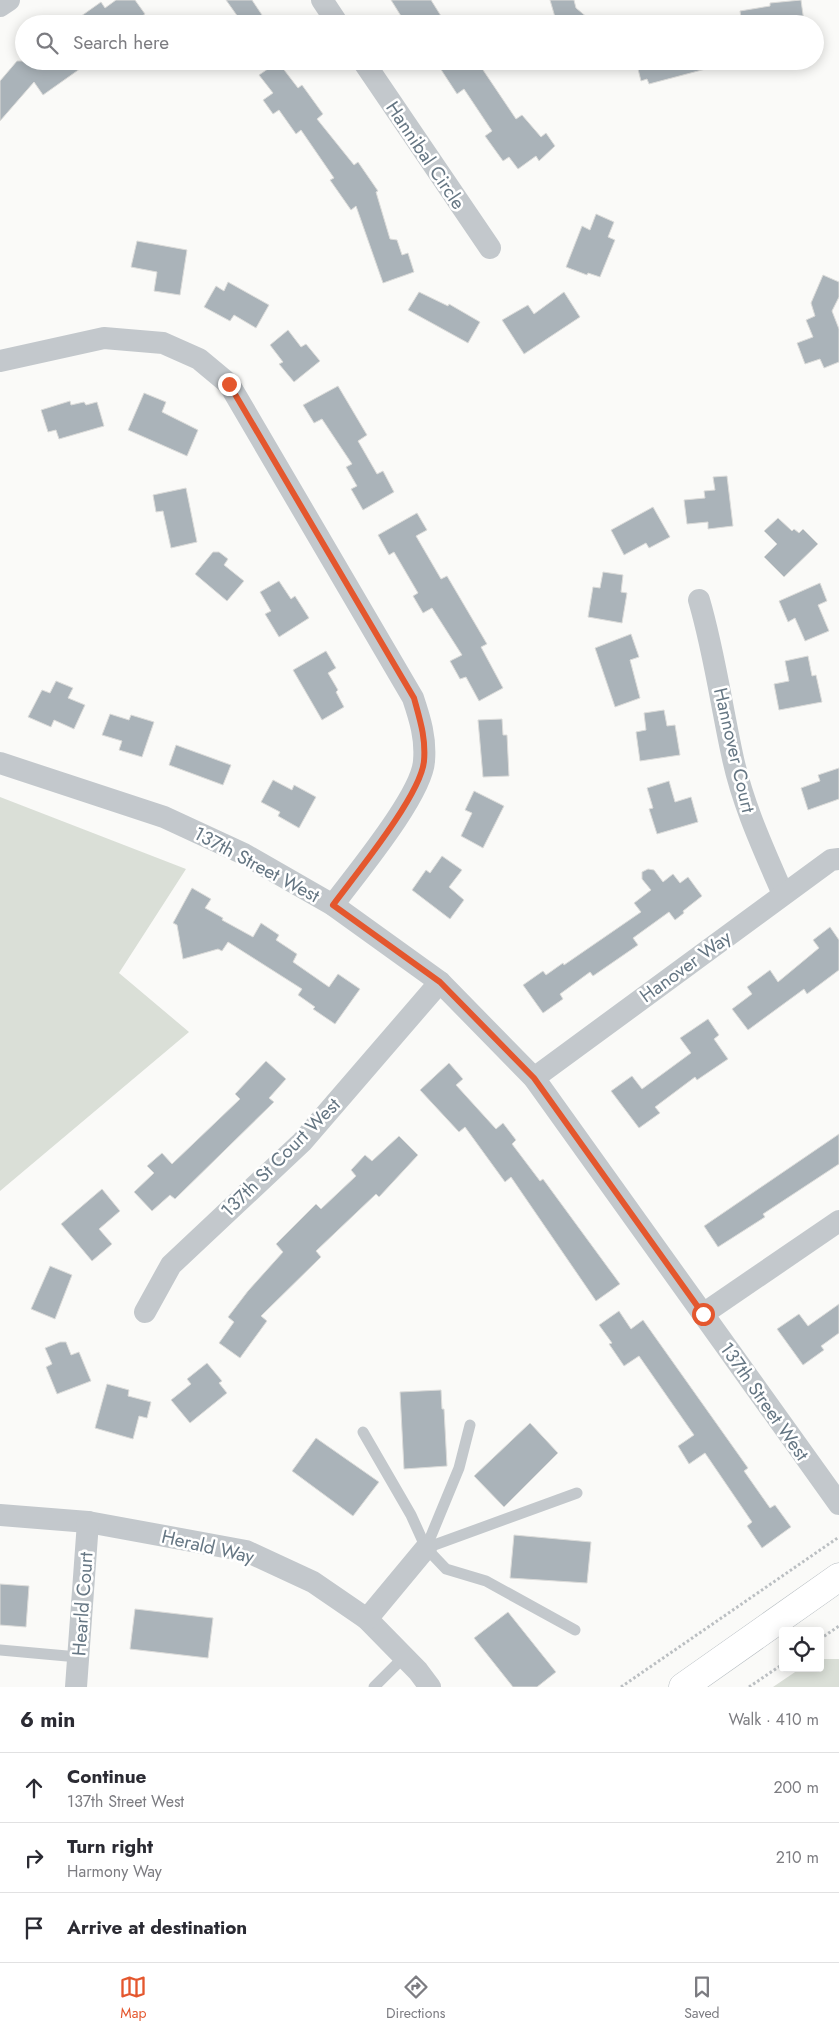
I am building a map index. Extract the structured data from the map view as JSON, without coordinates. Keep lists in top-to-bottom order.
{
  "streets": {
    "street": [
      "Hannibal Circle",
      "Hannover Court",
      "137th Street West",
      "Hanover Way",
      "137th St Court West",
      "Herald Way",
      "Hearld Court"
    ]
  },
  "crossings": [
    ["Hannover Court", "Hanover Way"],
    ["137th Street West", "Hanover Way"],
    ["137th Street West", "137th St Court West"],
    ["Herald Way", "Hearld Court"]
  ],
  "page": {
    "search": "Search here",
    "heading": ["6 min", "Walk · 410 m"],
    "list": [
      ["Continue", "137th Street West", "200 m"],
      ["Turn right", "Harmony Way", "210 m"],
      "Arrive at destination"
    ],
    "nav": ["Map", "Directions", "Saved"]
  }
}
